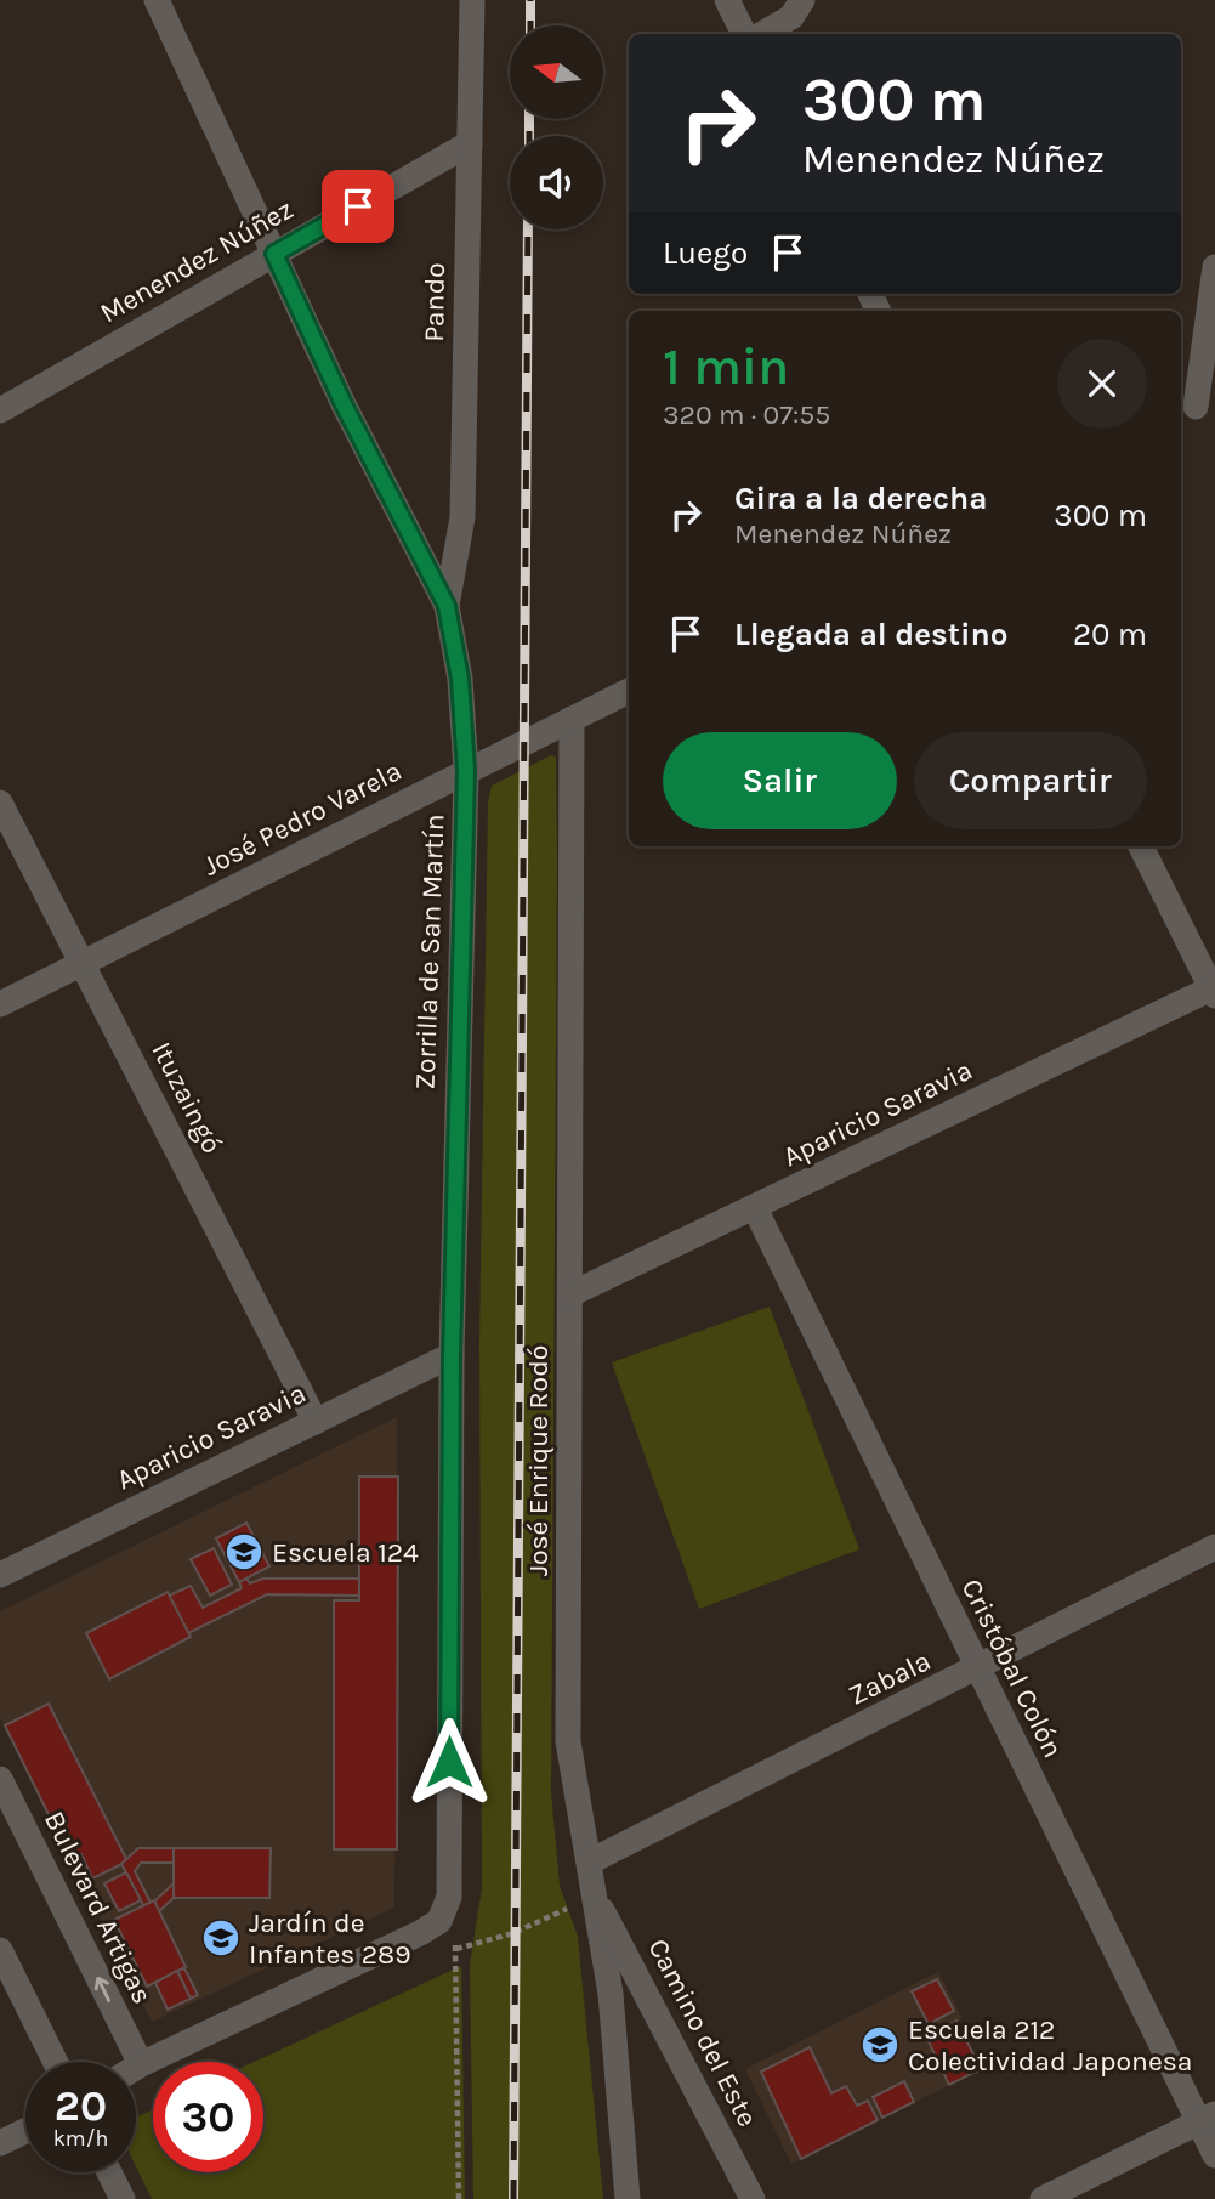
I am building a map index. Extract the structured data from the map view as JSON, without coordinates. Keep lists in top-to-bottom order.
{
  "streets": {
    "street": [
      "Menendez Núñez",
      "Pando",
      "José Pedro Varela",
      "Zorrilla de San Martín",
      "Ituzaingó",
      "Aparicio Saravia",
      "José Enrique Rodó",
      "Cristóbal Colón",
      "Zabala",
      "Bulevard Artigas",
      "Camino del Este"
    ]
  },
  "crossings": [
    ["Menendez Núñez", "Pando"],
    ["Menendez Núñez", "Zorrilla de San Martín"],
    ["Pando", "Zorrilla de San Martín"],
    ["José Pedro Varela", "Zorrilla de San Martín"],
    ["José Pedro Varela", "Ituzaingó"],
    ["José Pedro Varela", "José Enrique Rodó"],
    ["Zorrilla de San Martín", "Aparicio Saravia"],
    ["Ituzaingó", "Aparicio Saravia"],
    ["Aparicio Saravia", "José Enrique Rodó"],
    ["Aparicio Saravia", "Cristóbal Colón"],
    ["José Enrique Rodó", "Zabala"],
    ["José Enrique Rodó", "Camino del Este"],
    ["Cristóbal Colón", "Zabala"]
  ],
  "places": {
    "school or university": ["Escuela 124", "Jardín de Infantes 289", "Escuela 212 Colectividad Japonesa"]
  },
  "north": "left",
  "page": {
    "turn": ["300 m", "Menendez Núñez"],
    "then": "Luego",
    "heading": ["1 min", "320 m · 07:55"],
    "list": [
      {
        "name": "Gira a la derecha",
        "note": "Menendez Núñez",
        "value": "300 m"
      },
      {
        "name": "Llegada al destino",
        "value": "20 m"
      }
    ],
    "buttons": ["Salir", "Compartir"],
    "speed": "20 km/h",
    "limit": "30"
  }
}
